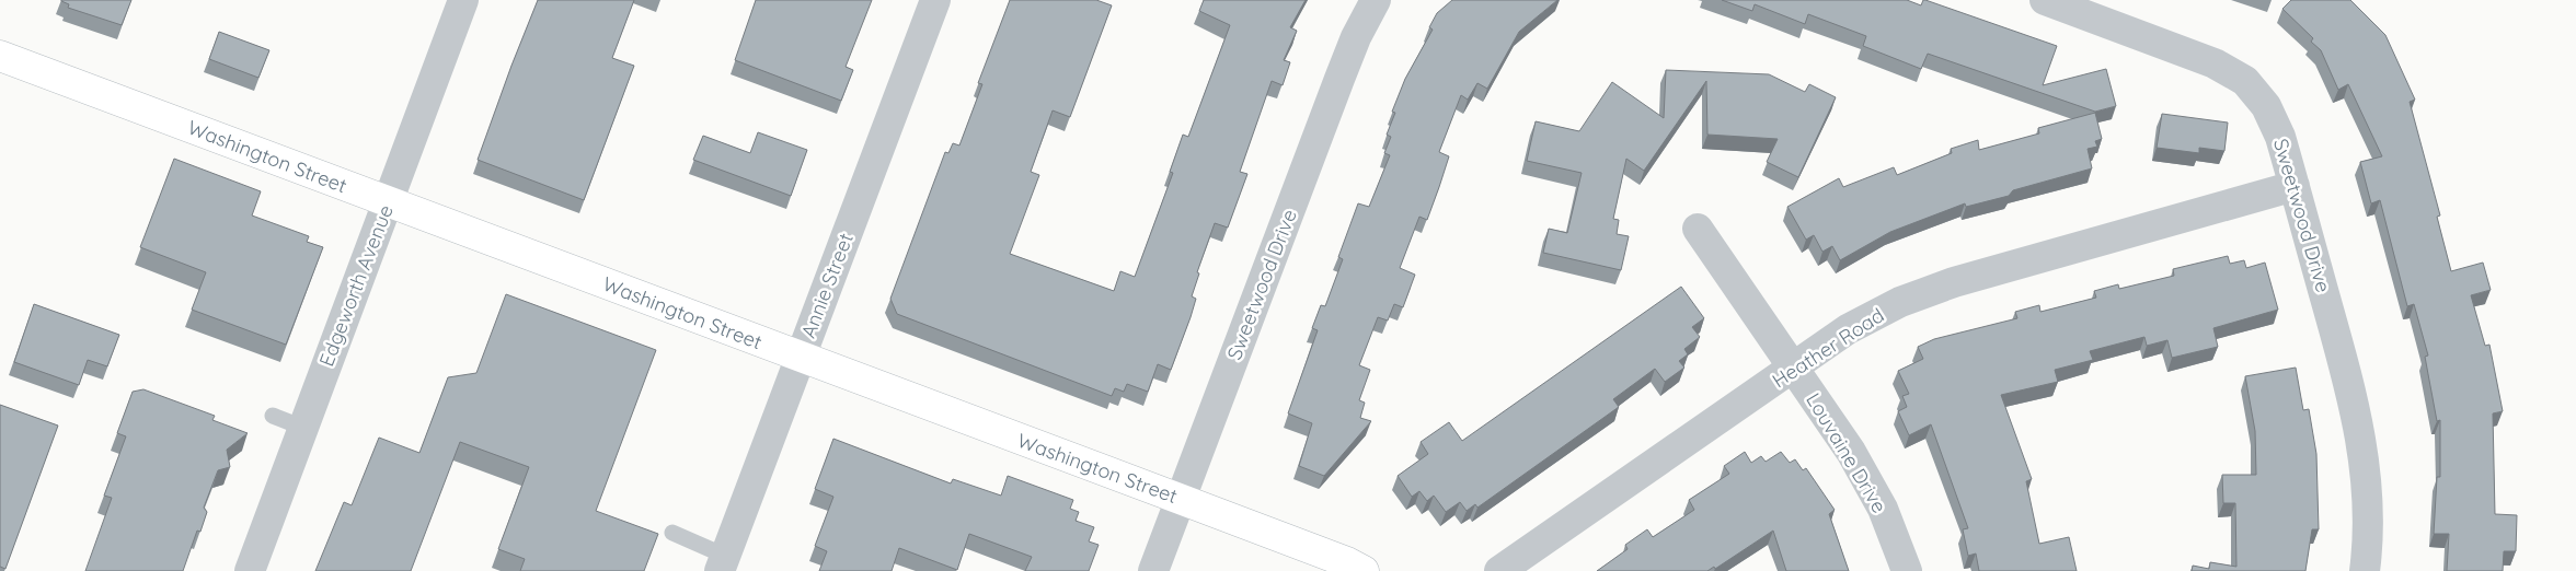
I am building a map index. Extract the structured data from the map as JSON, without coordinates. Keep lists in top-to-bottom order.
{
  "streets": {
    "street": [
      "Washington Street",
      "Sweetwood Drive",
      "Edgeworth Avenue",
      "Annie Street",
      "Heather Road",
      "Louvaine Drive"
    ]
  },
  "crossings": [
    ["Washington Street", "Sweetwood Drive"],
    ["Washington Street", "Edgeworth Avenue"],
    ["Washington Street", "Annie Street"],
    ["Sweetwood Drive", "Heather Road"],
    ["Heather Road", "Louvaine Drive"]
  ]
}
